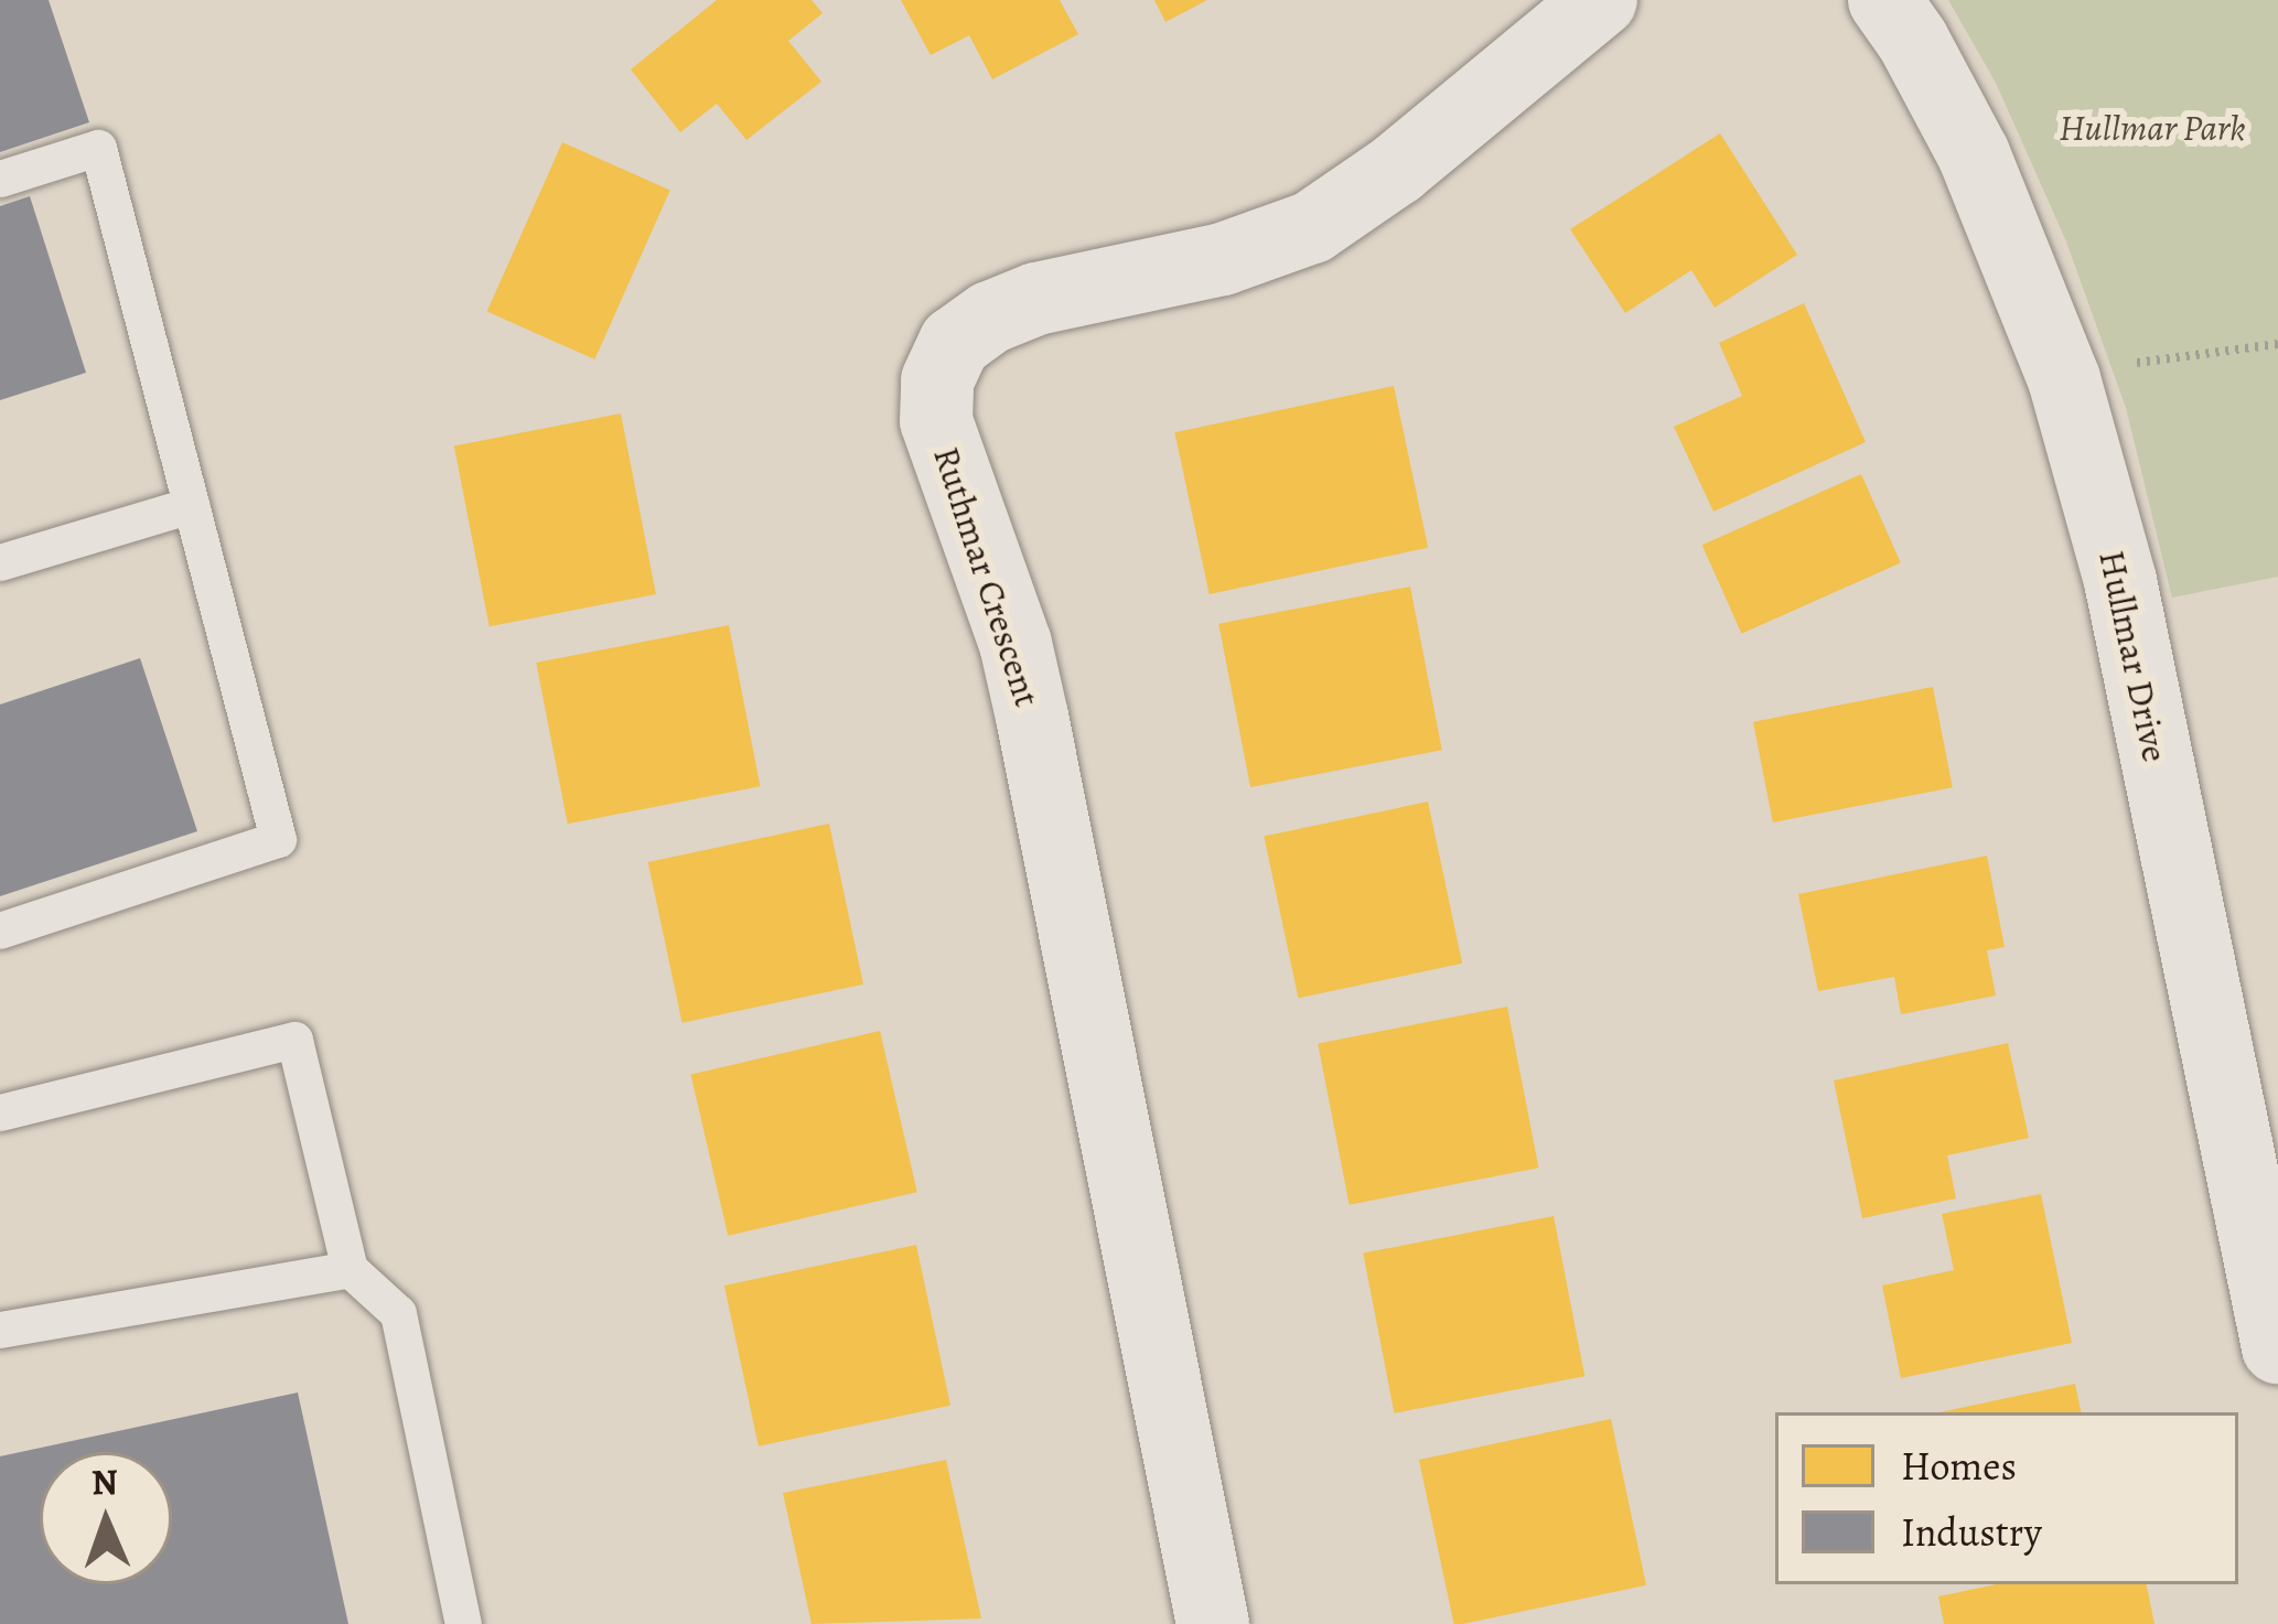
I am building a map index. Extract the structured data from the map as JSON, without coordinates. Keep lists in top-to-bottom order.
{
  "streets": {
    "street": ["Ruthmar Crescent", "Hullmar Drive"]
  },
  "parks": ["Hullmar Park"],
  "legend": ["Homes", "Industry"],
  "north": "top"
}
